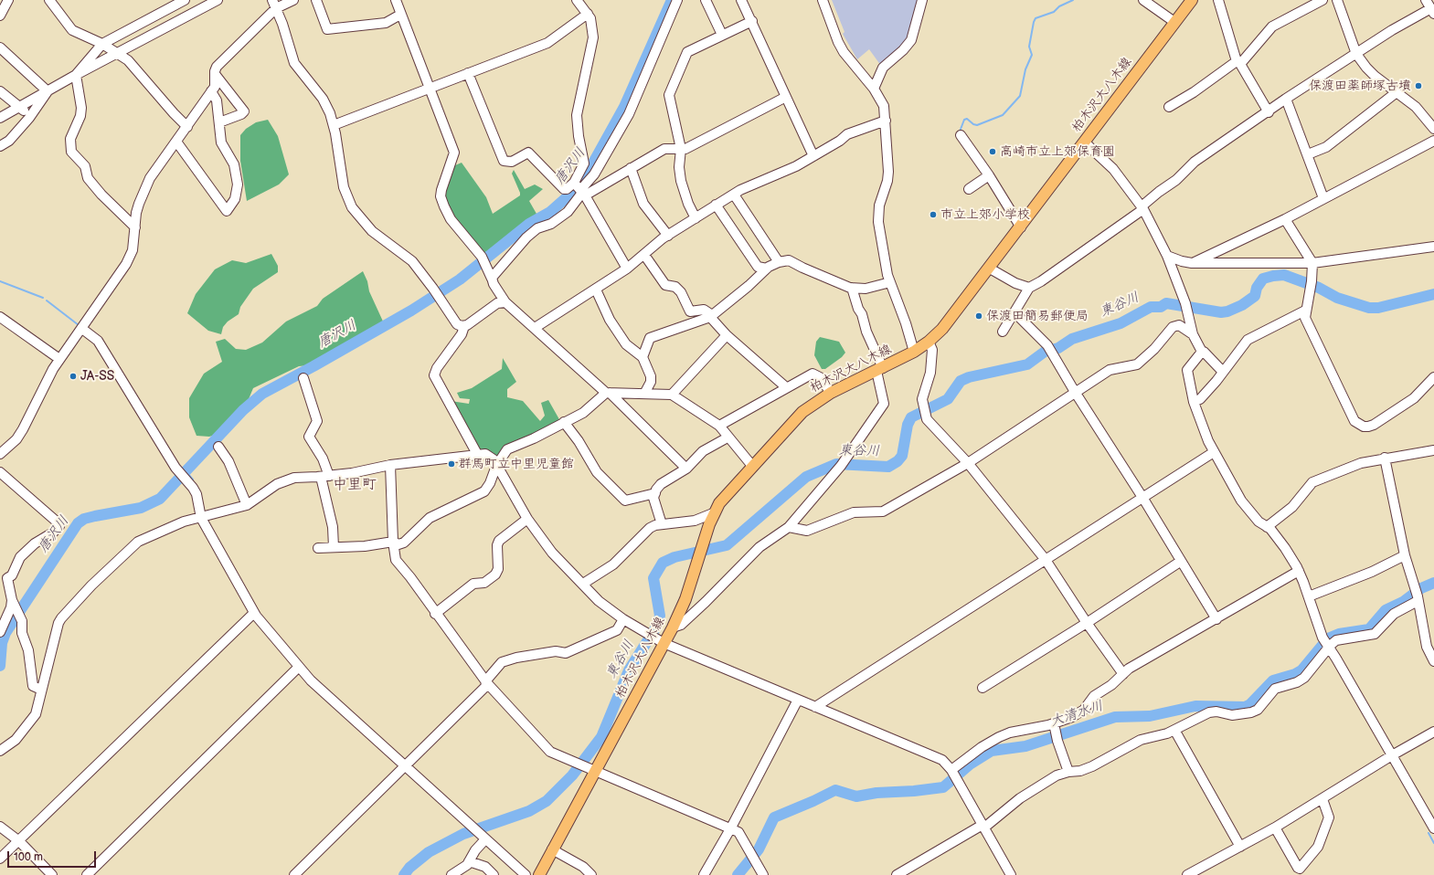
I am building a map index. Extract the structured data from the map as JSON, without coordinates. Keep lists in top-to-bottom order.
{
  "streets": {
    "main road": ["柏木沢大八木線"]
  },
  "districts": ["中里町"],
  "water": ["唐沢川", "東谷川", "大清水川"],
  "places": [
    "保渡田薬師塚古墳",
    "高崎市立上郊保育園",
    "市立上郊小学校",
    "保渡田簡易郵便局",
    "JA-SS",
    "群馬町立中里児童館"
  ],
  "scale_bar": "100 m"
}
